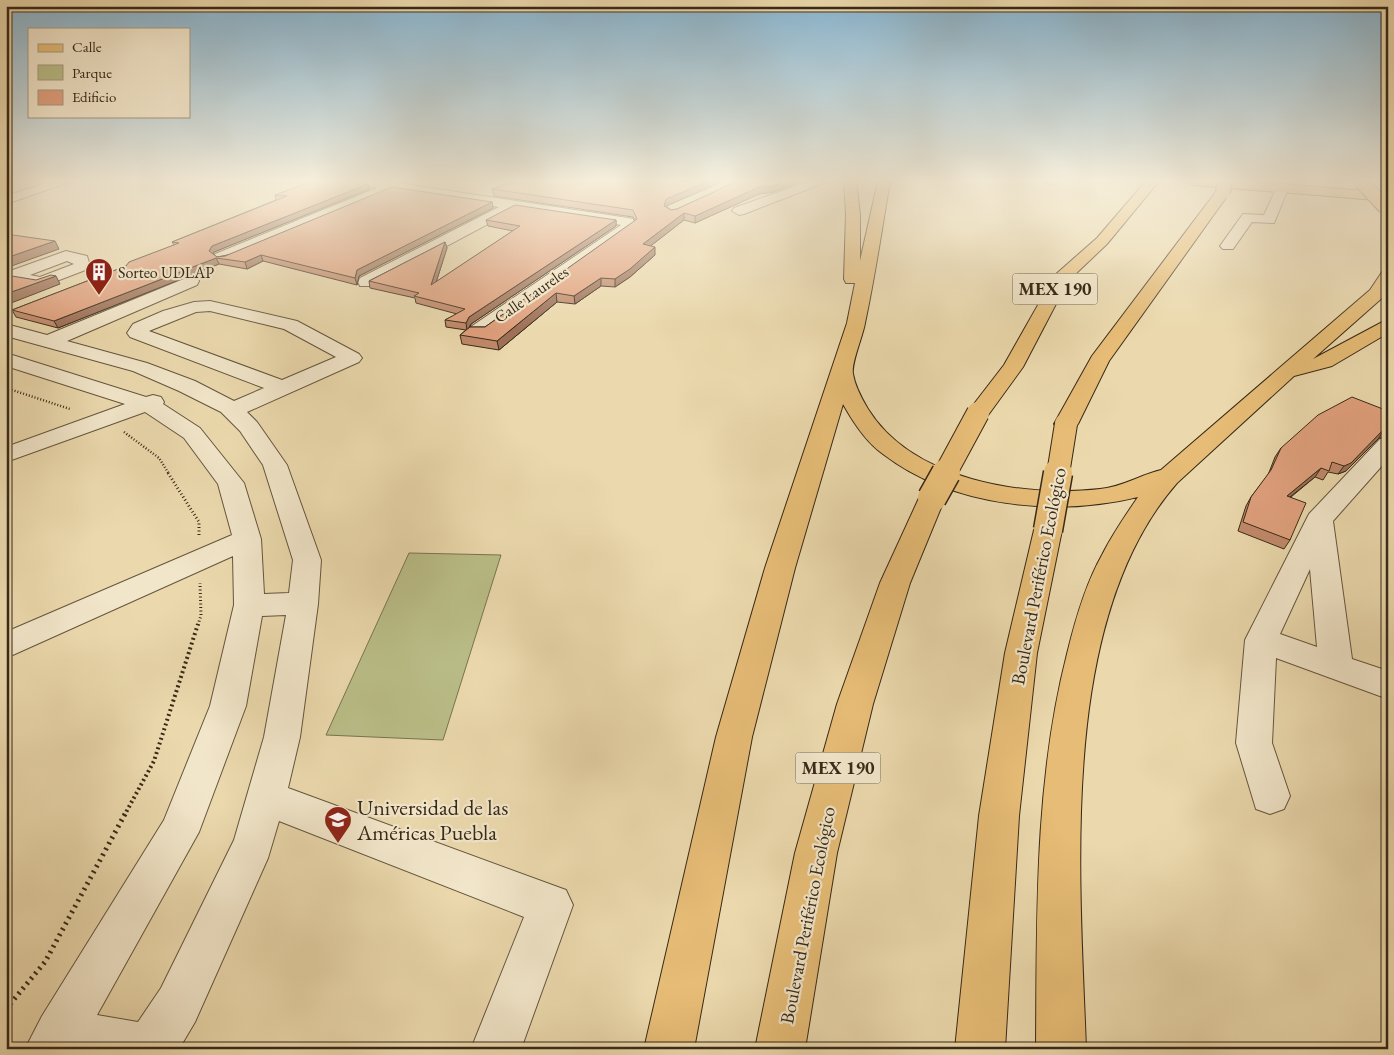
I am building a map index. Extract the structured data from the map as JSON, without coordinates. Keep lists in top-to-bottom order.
{
  "streets": {
    "main road": ["MEX 190", "Boulevard Periférico Ecológico"],
    "street": ["Calle Laureles"]
  },
  "places": {
    "building": ["Sorteo UDLAP"],
    "school or university": ["Universidad de las Américas Puebla"]
  },
  "legend": ["Calle", "Parque", "Edificio"]
}
